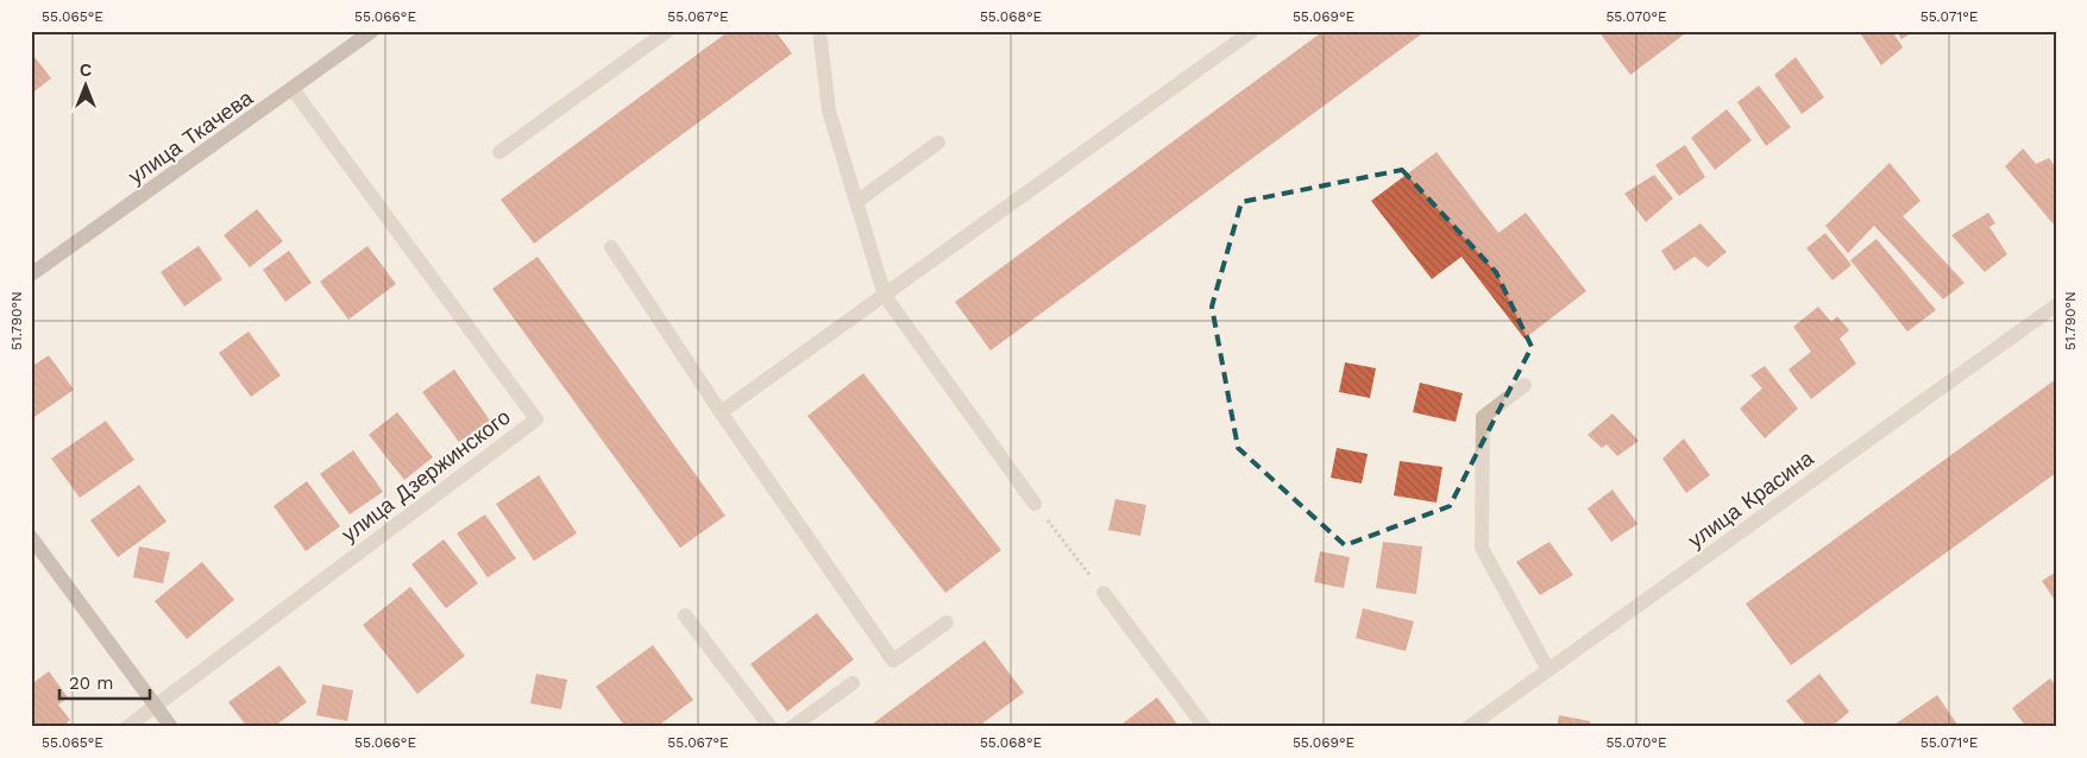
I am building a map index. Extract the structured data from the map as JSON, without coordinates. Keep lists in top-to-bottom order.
{
  "streets": {
    "street": ["улица Ткачева", "улица Дзержинского", "улица Красина"]
  },
  "crossings": [
    ["улица Ткачева", "улица Дзержинского"]
  ],
  "scale_bar": "20 m",
  "north": "top",
  "coordinates": [
    "55.065°E",
    "55.066°E",
    "55.067°E",
    "55.068°E",
    "55.069°E",
    "55.070°E",
    "55.071°E",
    "51.790°N"
  ]
}
